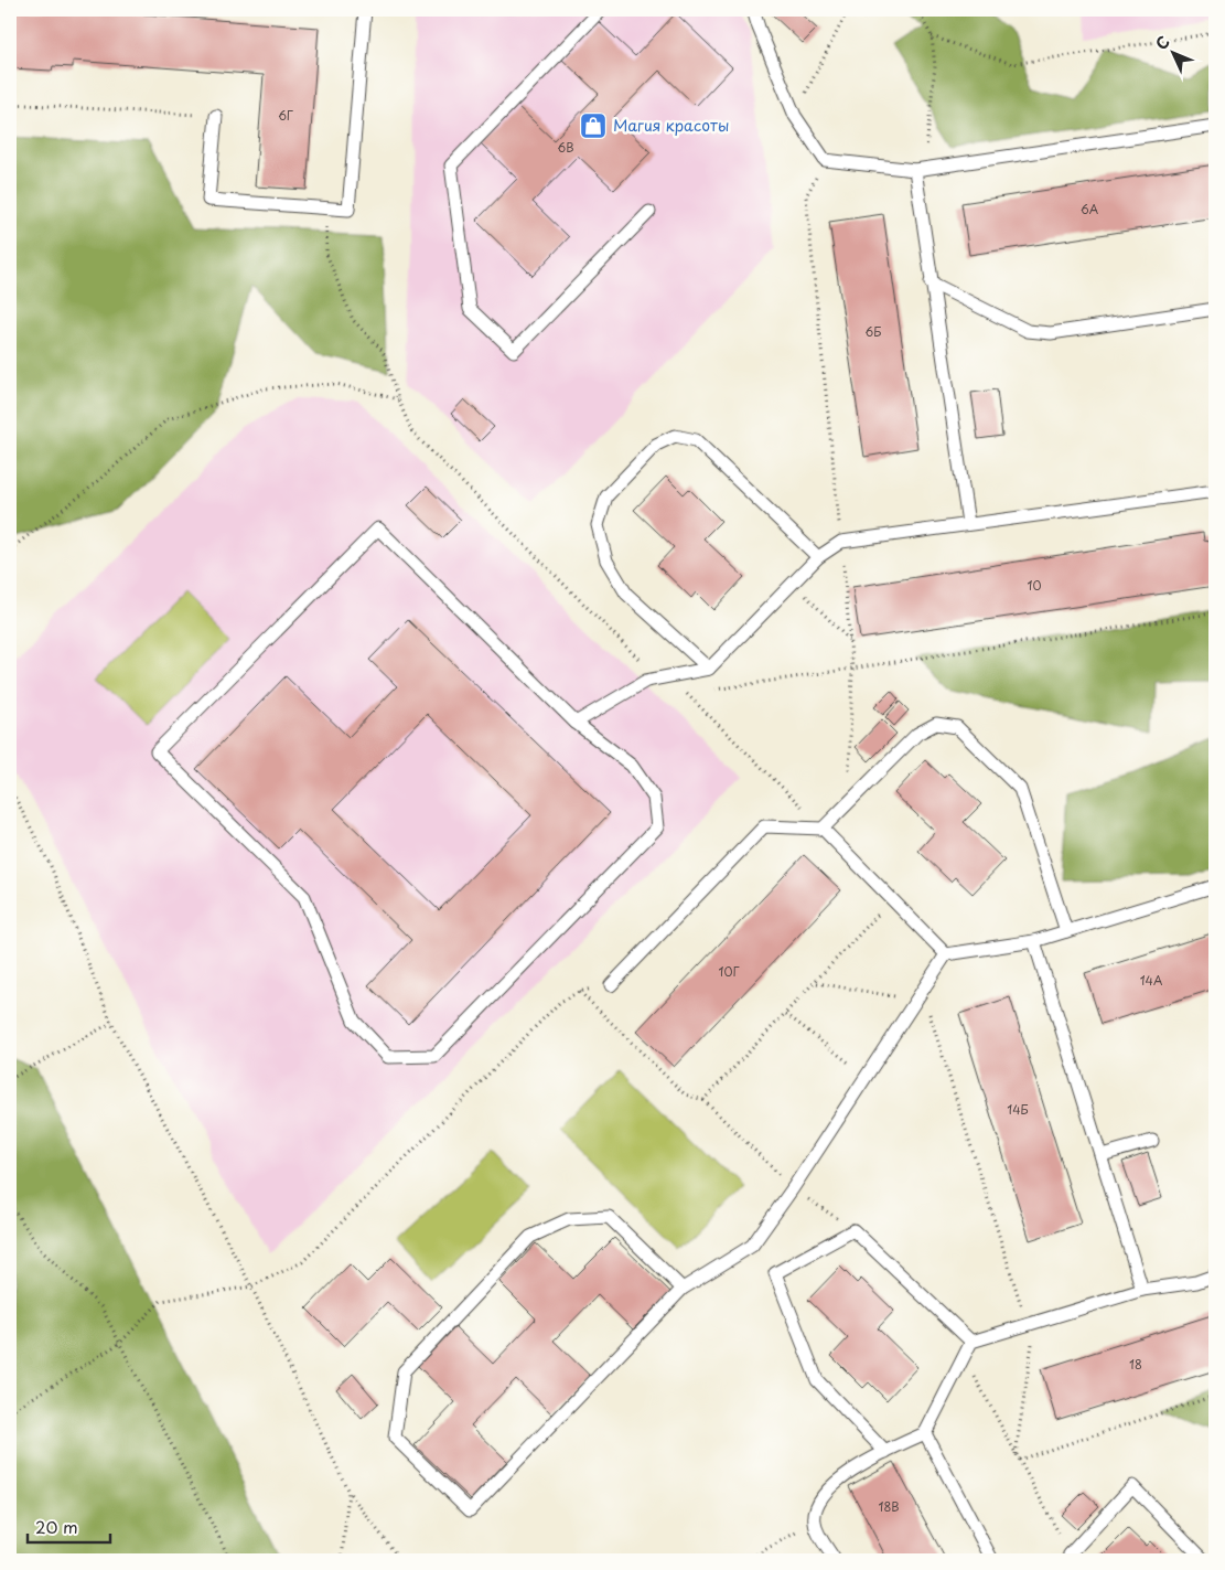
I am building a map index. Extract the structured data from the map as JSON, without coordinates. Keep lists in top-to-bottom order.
{
  "places": {
    "shop": ["Магия красоты"]
  },
  "house_numbers": [
    "6Г",
    "6В",
    "6А",
    "6Б",
    "10",
    "10Г",
    "14А",
    "14Б",
    "18",
    "18В"
  ],
  "scale_bar": "20 m",
  "north": "top left"
}
